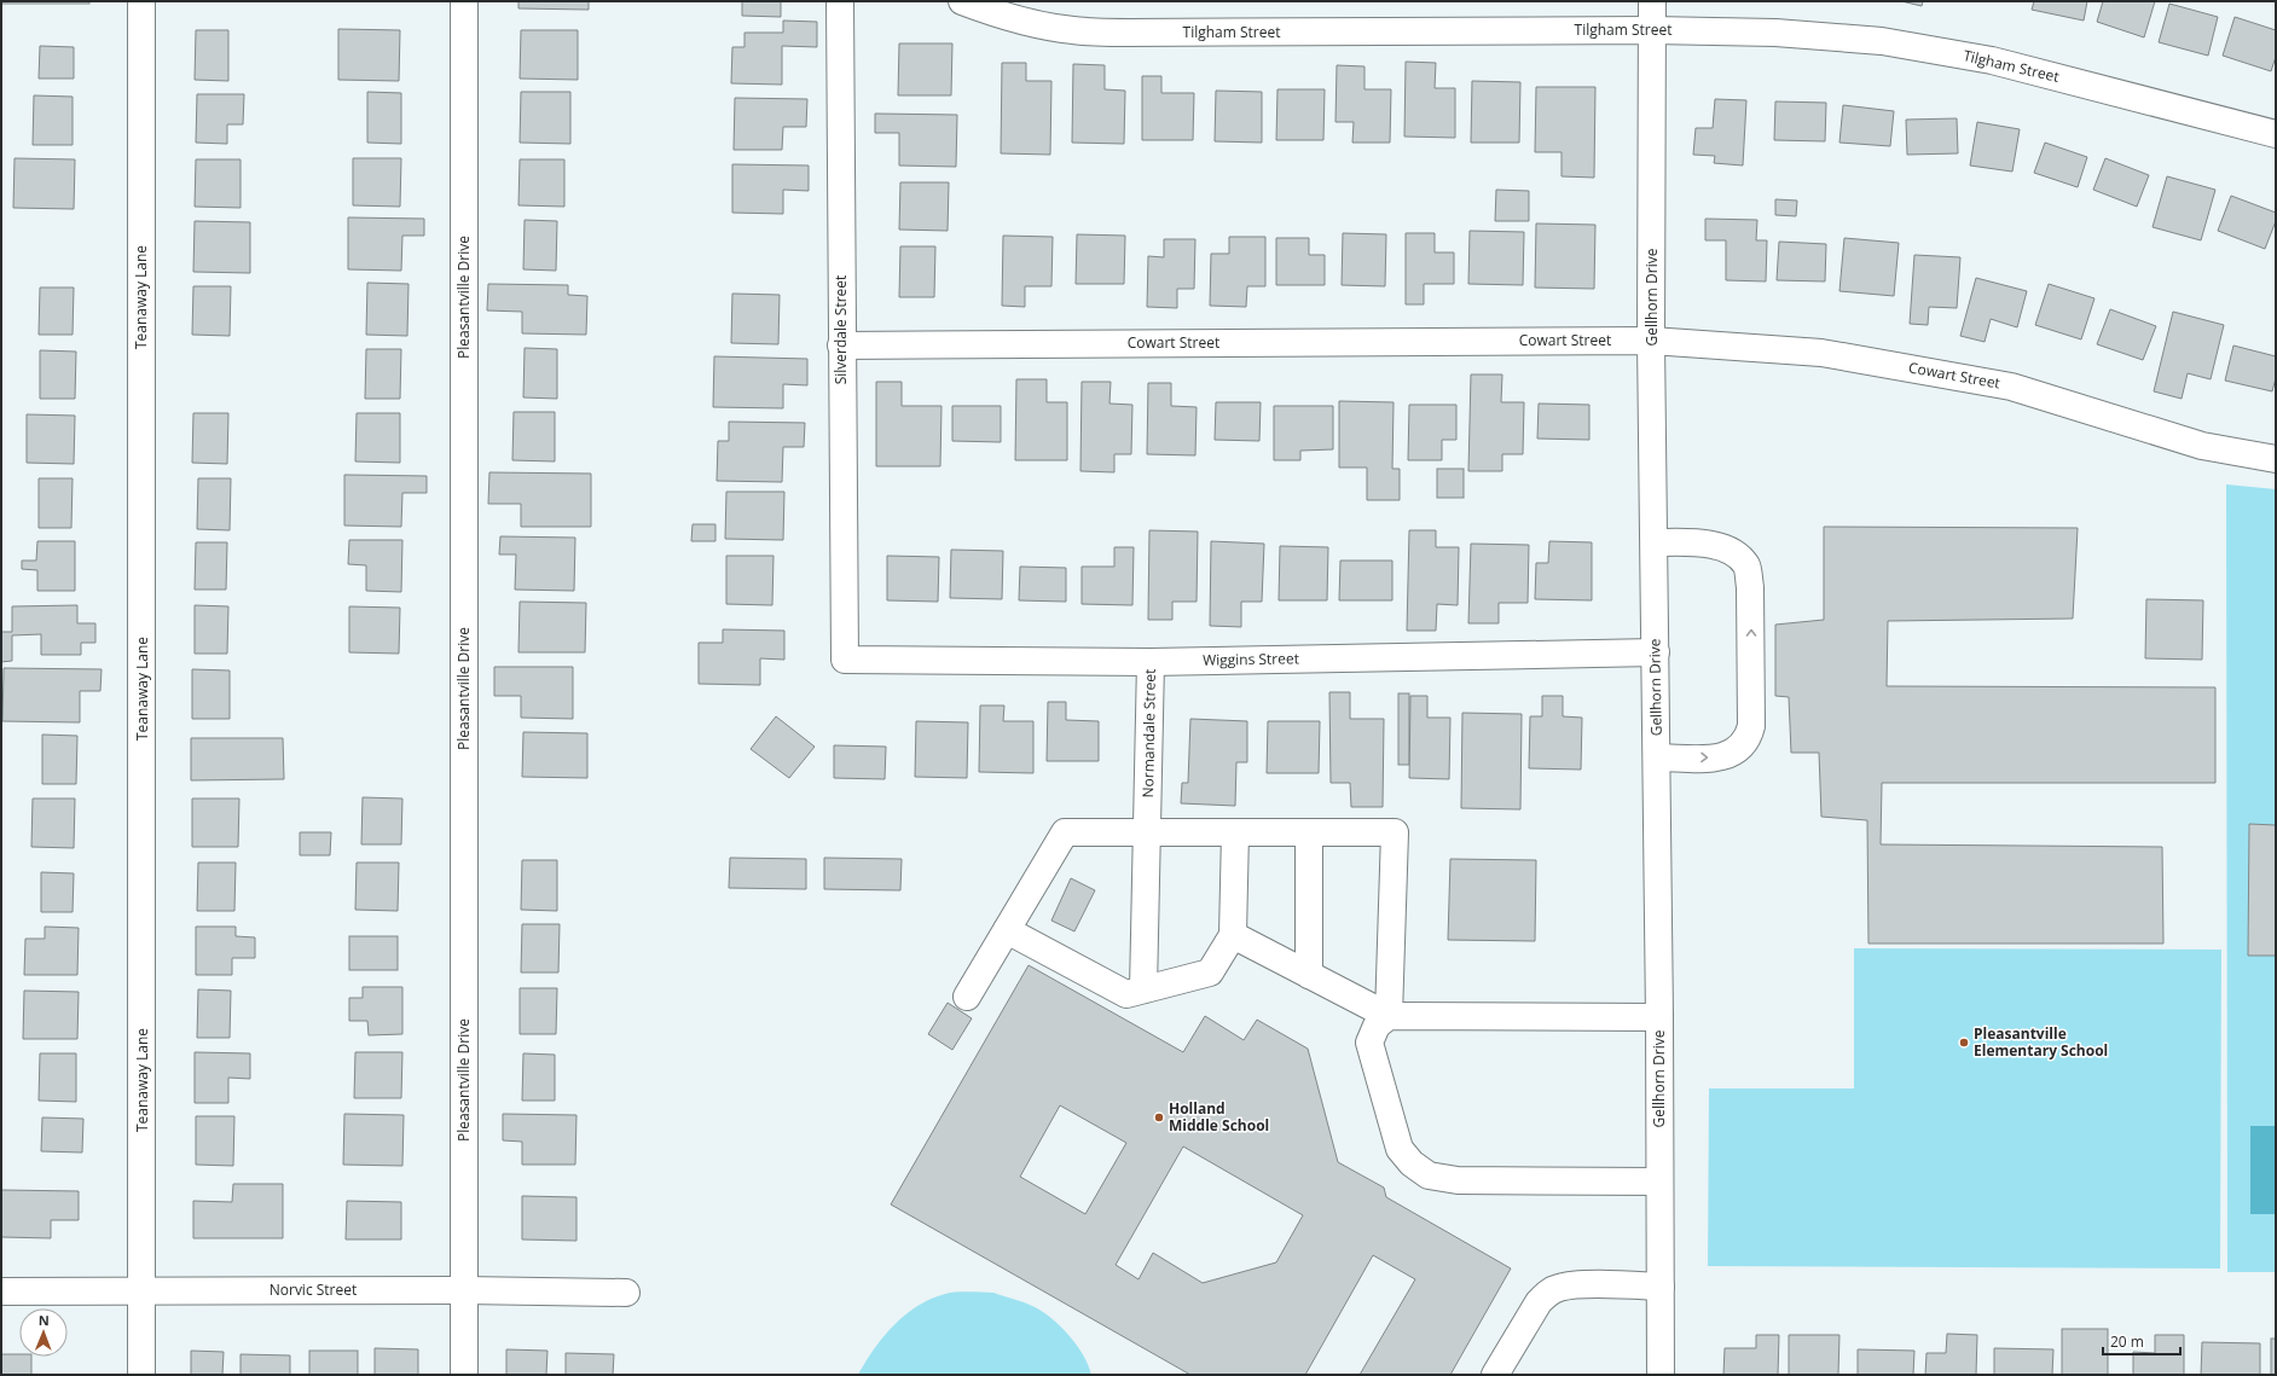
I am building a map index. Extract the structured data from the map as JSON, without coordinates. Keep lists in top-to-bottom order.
{
  "streets": {
    "street": [
      "Tilgham Street",
      "Teanaway Lane",
      "Pleasantville Drive",
      "Gellhorn Drive",
      "Silverdale Street",
      "Cowart Street",
      "Wiggins Street",
      "Normandale Street",
      "Norvic Street"
    ]
  },
  "crossings": [
    ["Tilgham Street", "Gellhorn Drive"],
    ["Teanaway Lane", "Norvic Street"],
    ["Pleasantville Drive", "Norvic Street"],
    ["Gellhorn Drive", "Cowart Street"],
    ["Gellhorn Drive", "Wiggins Street"],
    ["Silverdale Street", "Cowart Street"],
    ["Silverdale Street", "Wiggins Street"],
    ["Wiggins Street", "Normandale Street"]
  ],
  "places": ["Pleasantville Elementary School", "Holland Middle School"],
  "scale_bar": "20 m",
  "north": "top"
}
